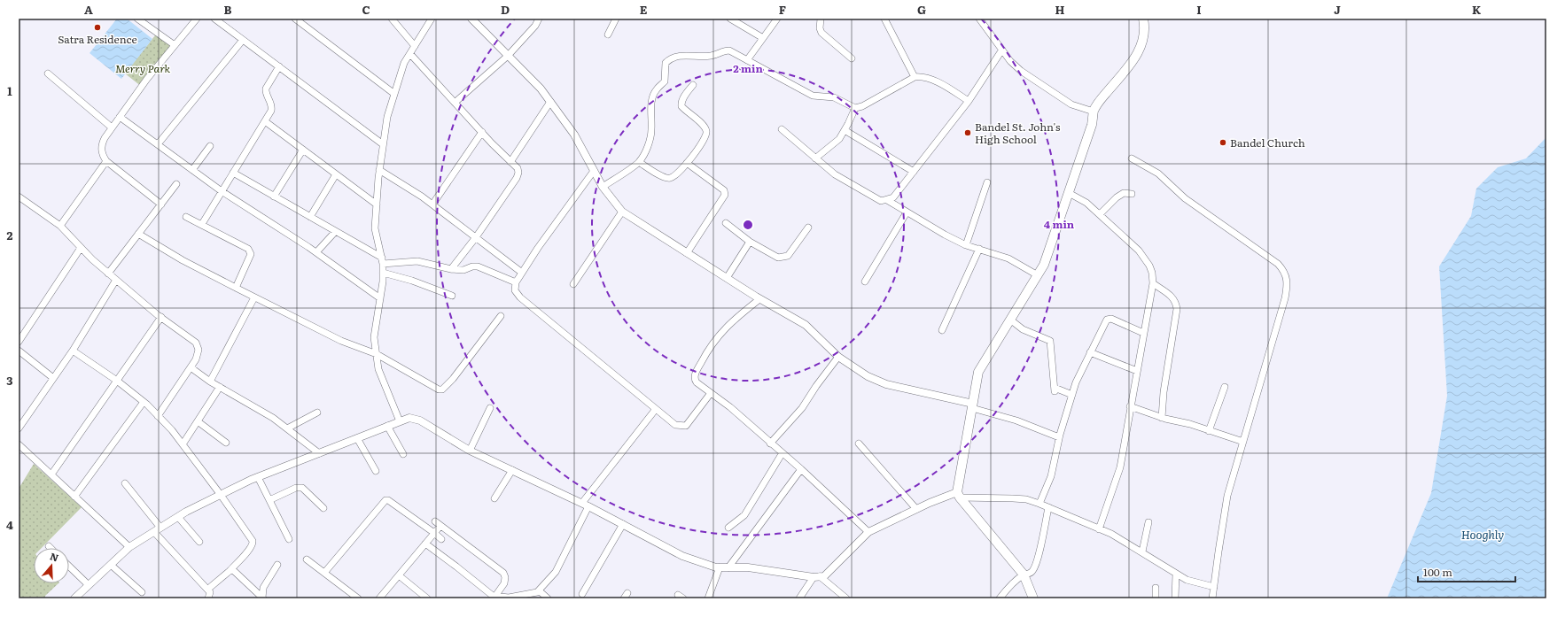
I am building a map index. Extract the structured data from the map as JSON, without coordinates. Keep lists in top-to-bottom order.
{
  "water": ["Hooghly"],
  "parks": ["Merry Park"],
  "places": ["Satra Residence", "Bandel St. John's High School", "Bandel Church"],
  "scale_bar": "100 m",
  "north": "top",
  "grid": {
    "columns": [
      "A",
      "B",
      "C",
      "D",
      "E",
      "F",
      "G",
      "H",
      "I",
      "J",
      "K"
    ],
    "rows": [
      "1",
      "2",
      "3",
      "4"
    ]
  },
  "rings": ["2 min", "4 min"]
}
